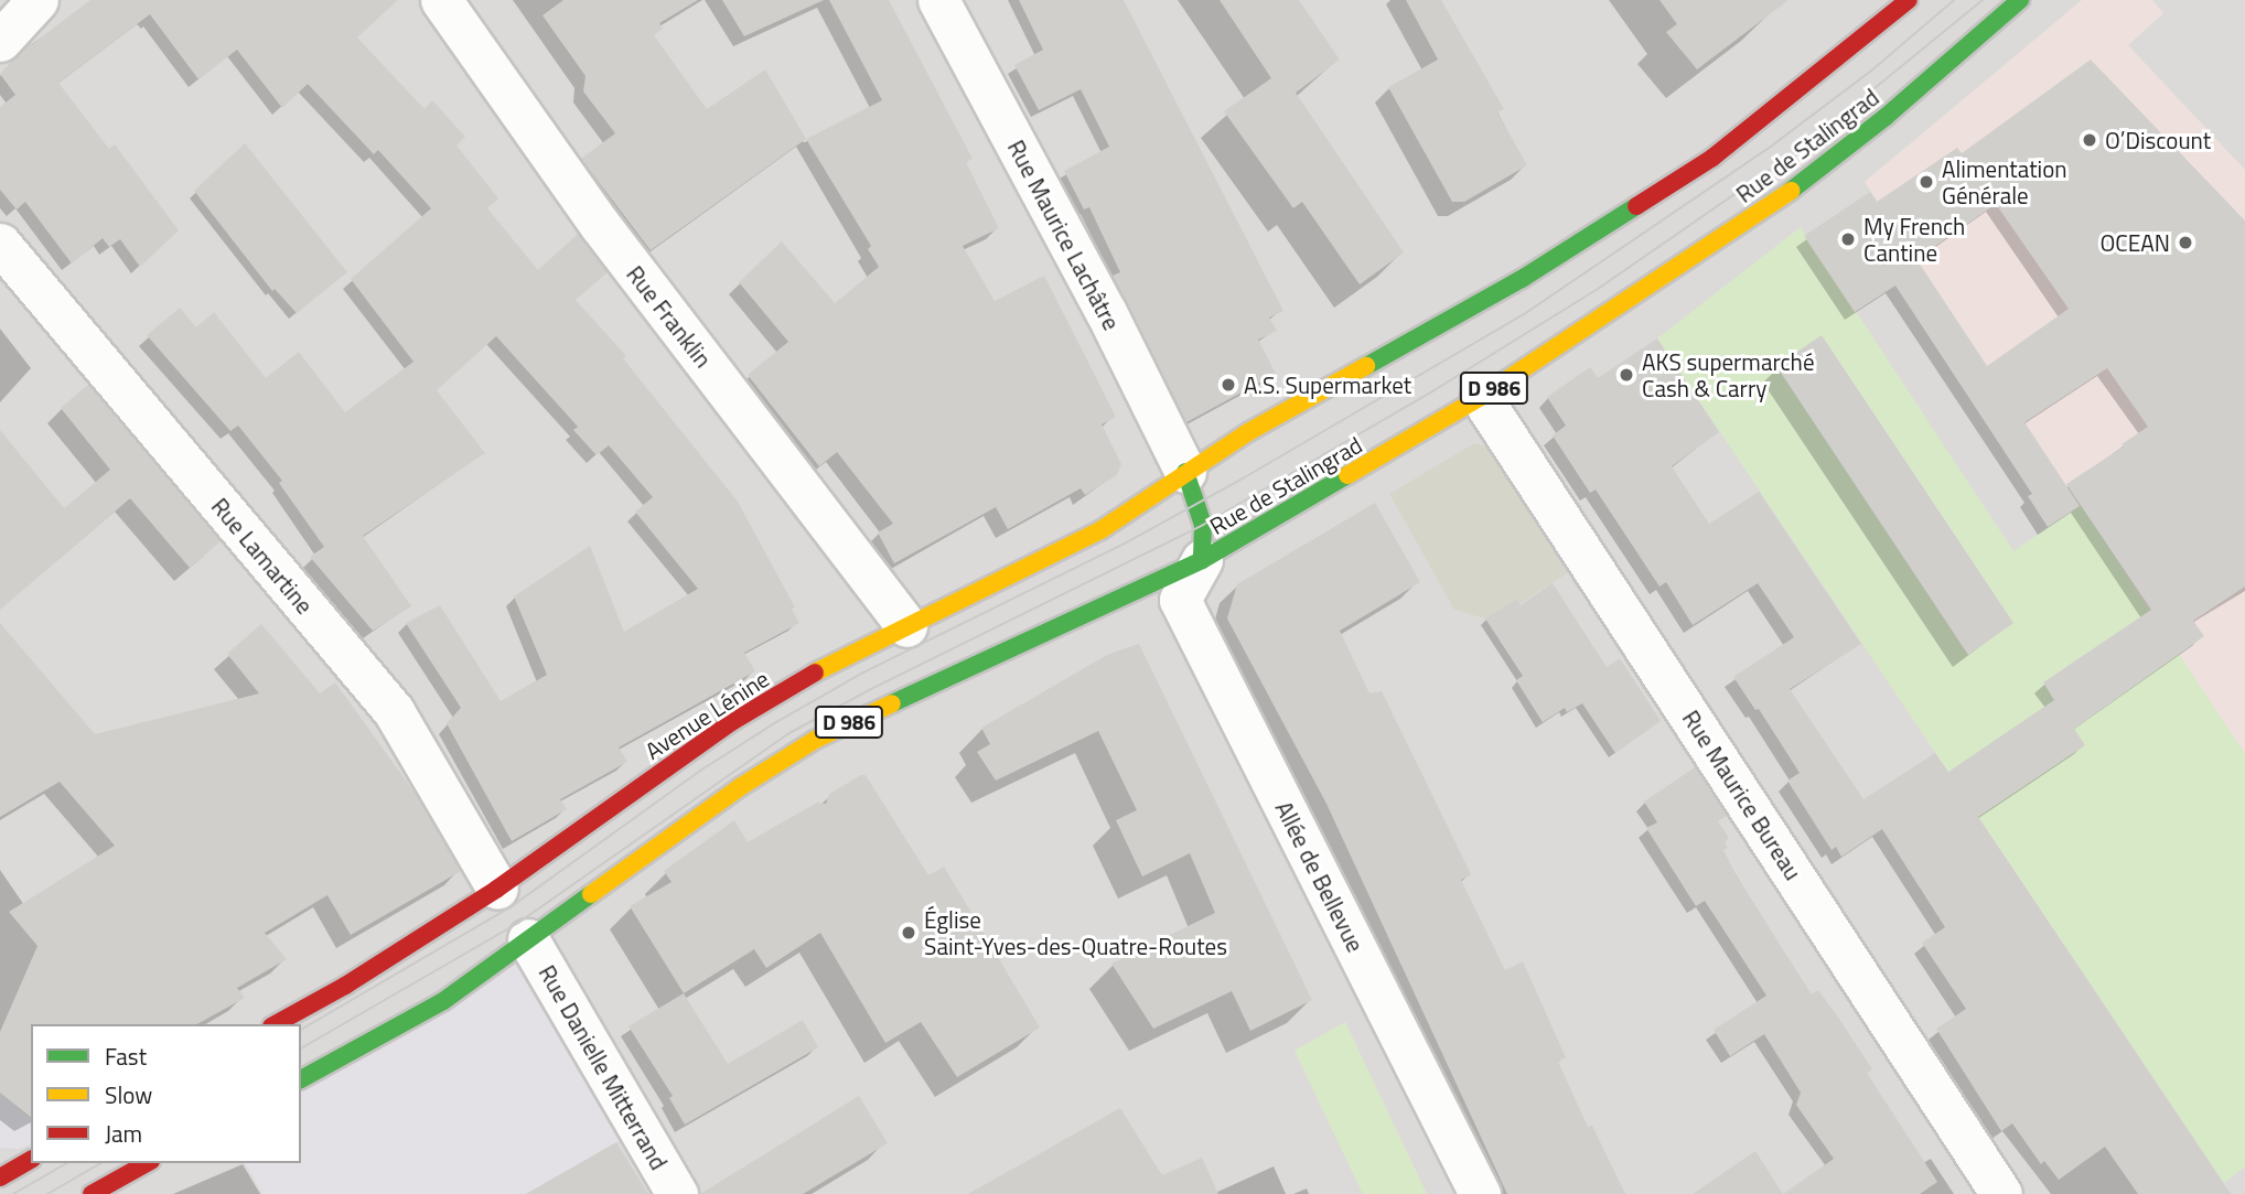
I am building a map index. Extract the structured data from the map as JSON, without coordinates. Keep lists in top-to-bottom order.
{
  "streets": {
    "main road": ["Rue de Stalingrad", "D 986", "Avenue Lénine"],
    "street": [
      "Rue Maurice Lachâtre",
      "Rue Franklin",
      "Rue Lamartine",
      "Rue Maurice Bureau",
      "Allée de Bellevue",
      "Rue Danielle Mitterrand"
    ]
  },
  "crossings": [
    ["Rue de Stalingrad", "Rue Maurice Lachâtre"],
    ["Rue de Stalingrad", "D 986"],
    ["Rue de Stalingrad", "Avenue Lénine"],
    ["Rue de Stalingrad", "Rue Maurice Bureau"],
    ["Rue de Stalingrad", "Allée de Bellevue"],
    ["Rue Maurice Lachâtre", "Avenue Lénine"],
    ["Rue Franklin", "Avenue Lénine"],
    ["D 986", "Allée de Bellevue"],
    ["D 986", "Rue Danielle Mitterrand"],
    ["Rue Lamartine", "Avenue Lénine"]
  ],
  "places": [
    "O’Discount",
    "Alimentation Générale",
    "My French Cantine",
    "OCEAN",
    "AKS supermarché Cash & Carry",
    "A.S. Supermarket",
    "Église Saint-Yves-des-Quatre-Routes"
  ],
  "legend": ["Fast", "Slow", "Jam"]
}
